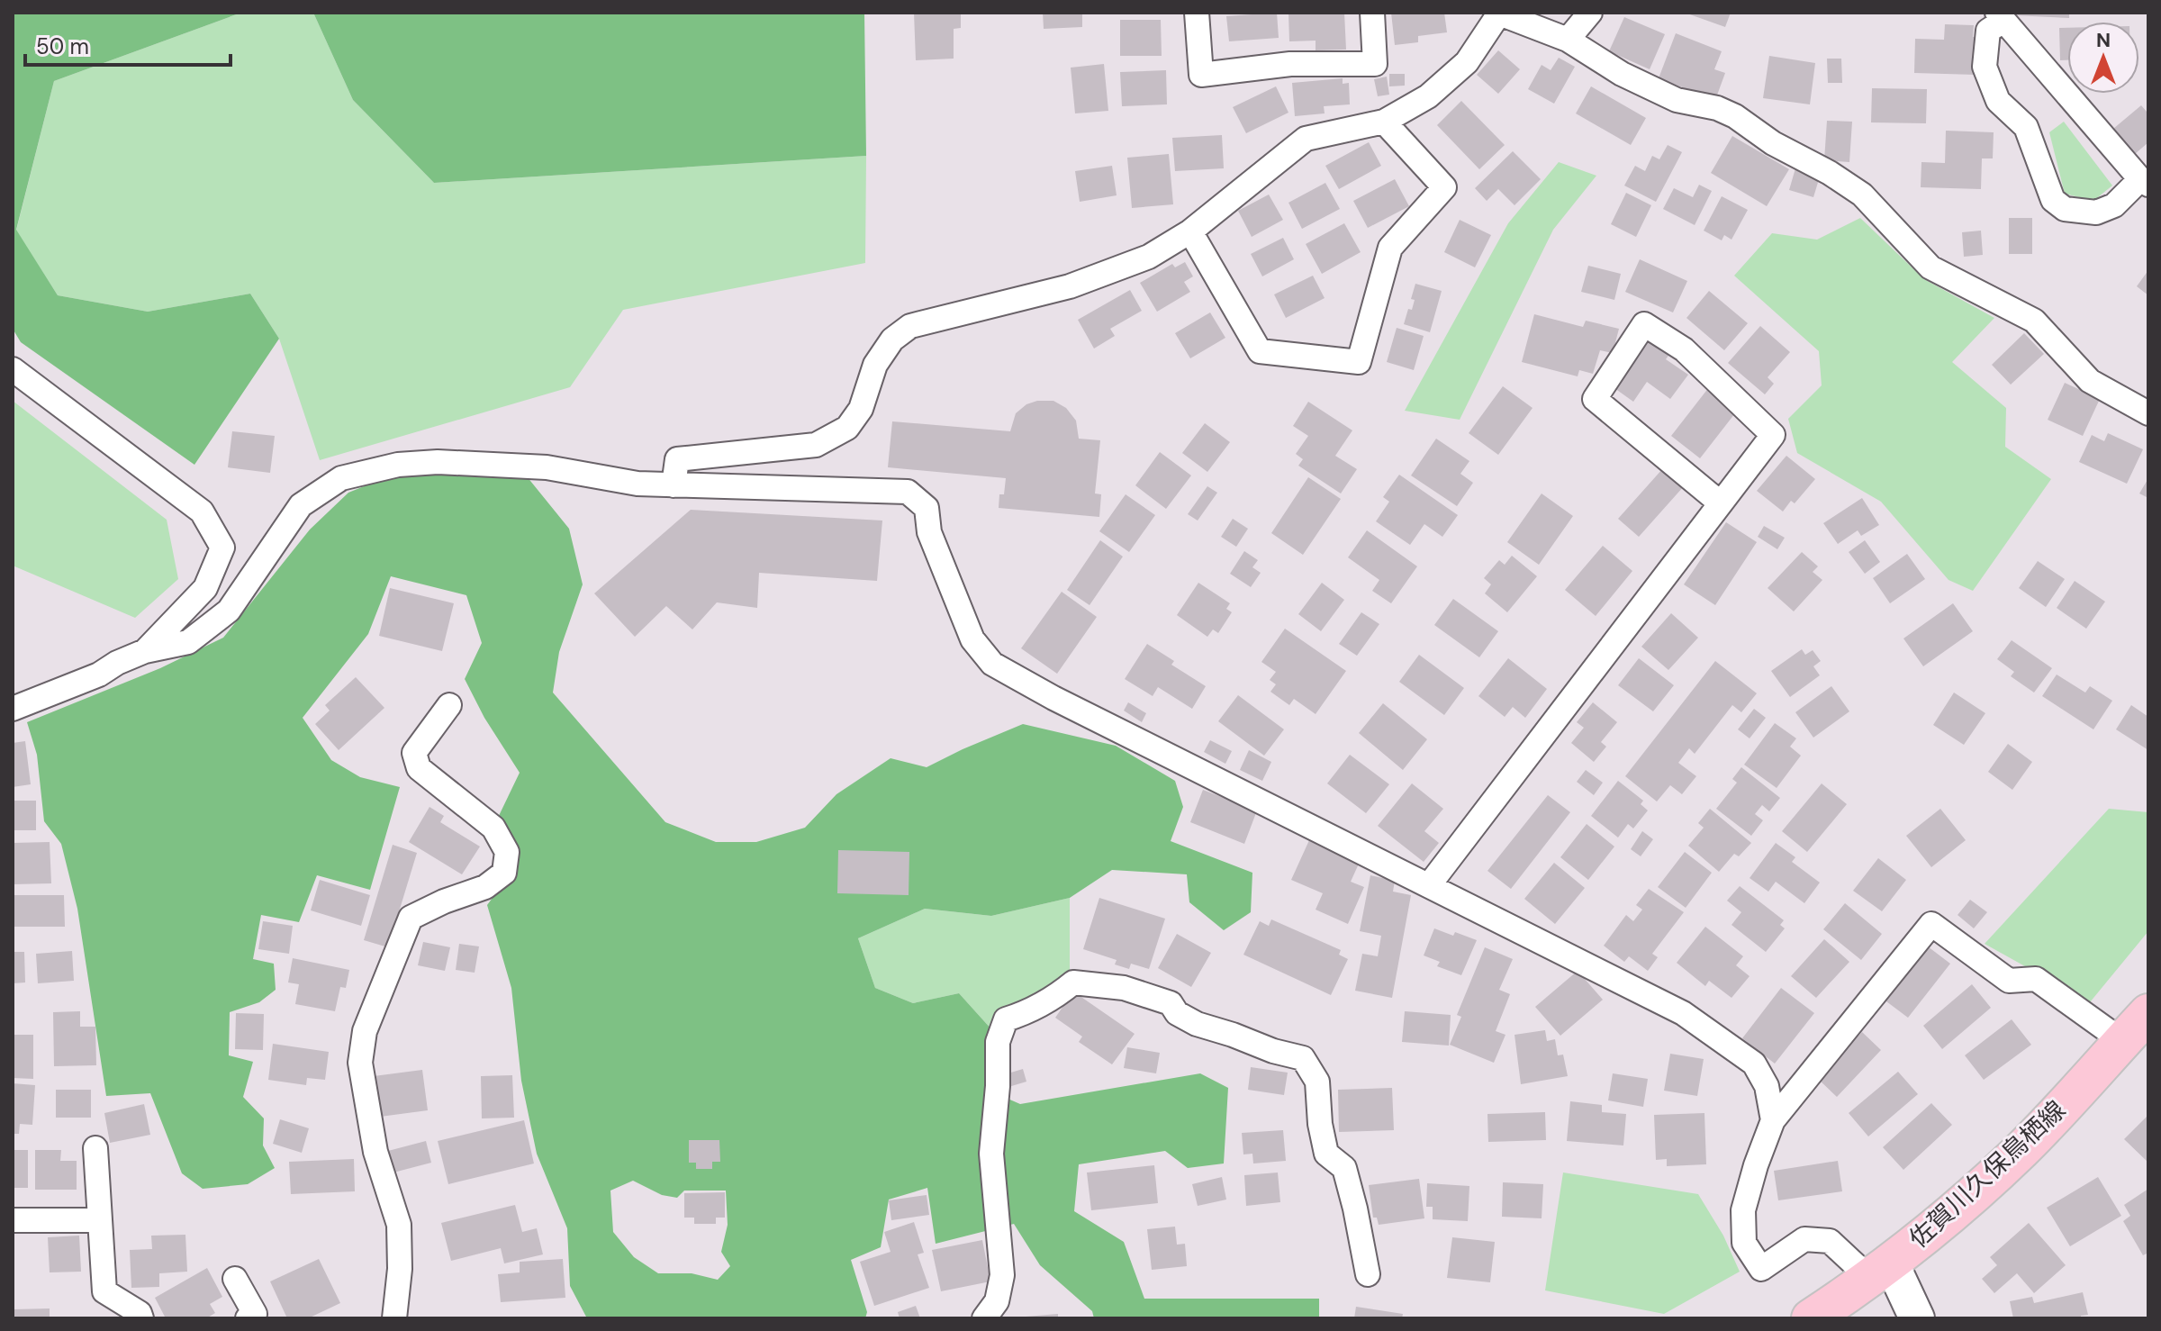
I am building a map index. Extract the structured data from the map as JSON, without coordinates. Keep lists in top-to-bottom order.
{
  "streets": {
    "main road": ["佐賀川久保鳥栖線"]
  },
  "scale_bar": "50 m",
  "north": "top"
}
